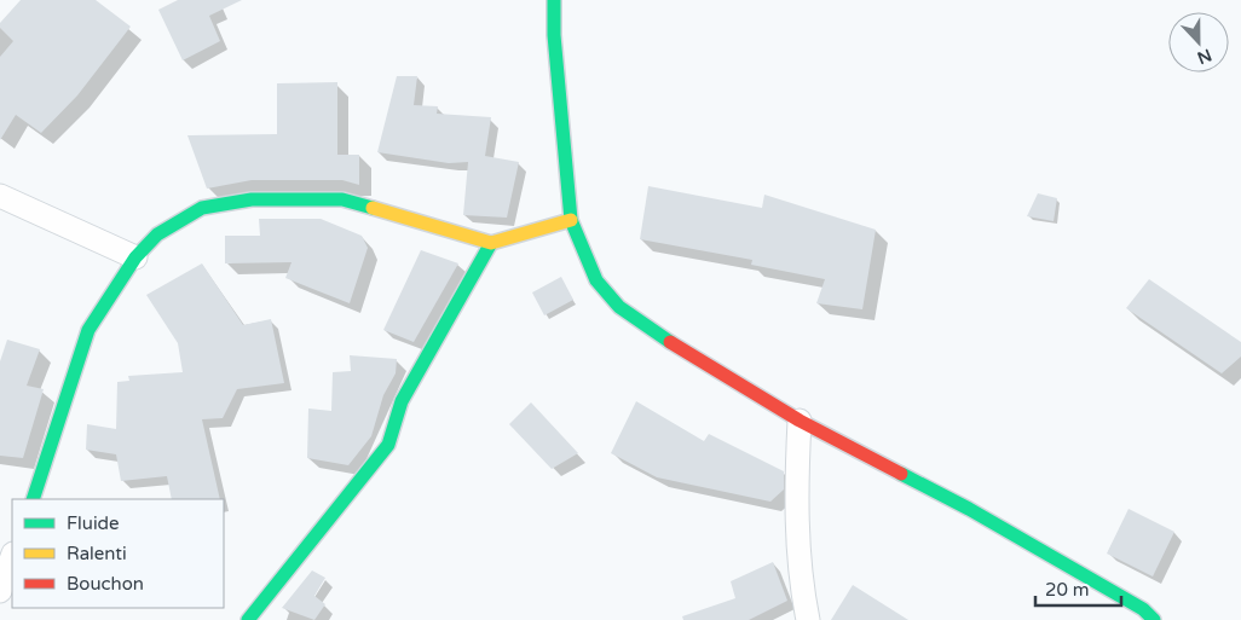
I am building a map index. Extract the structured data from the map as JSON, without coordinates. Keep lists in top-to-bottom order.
{
  "legend": ["Fluide", "Ralenti", "Bouchon"],
  "scale_bar": "20 m",
  "north": "bottom"
}
